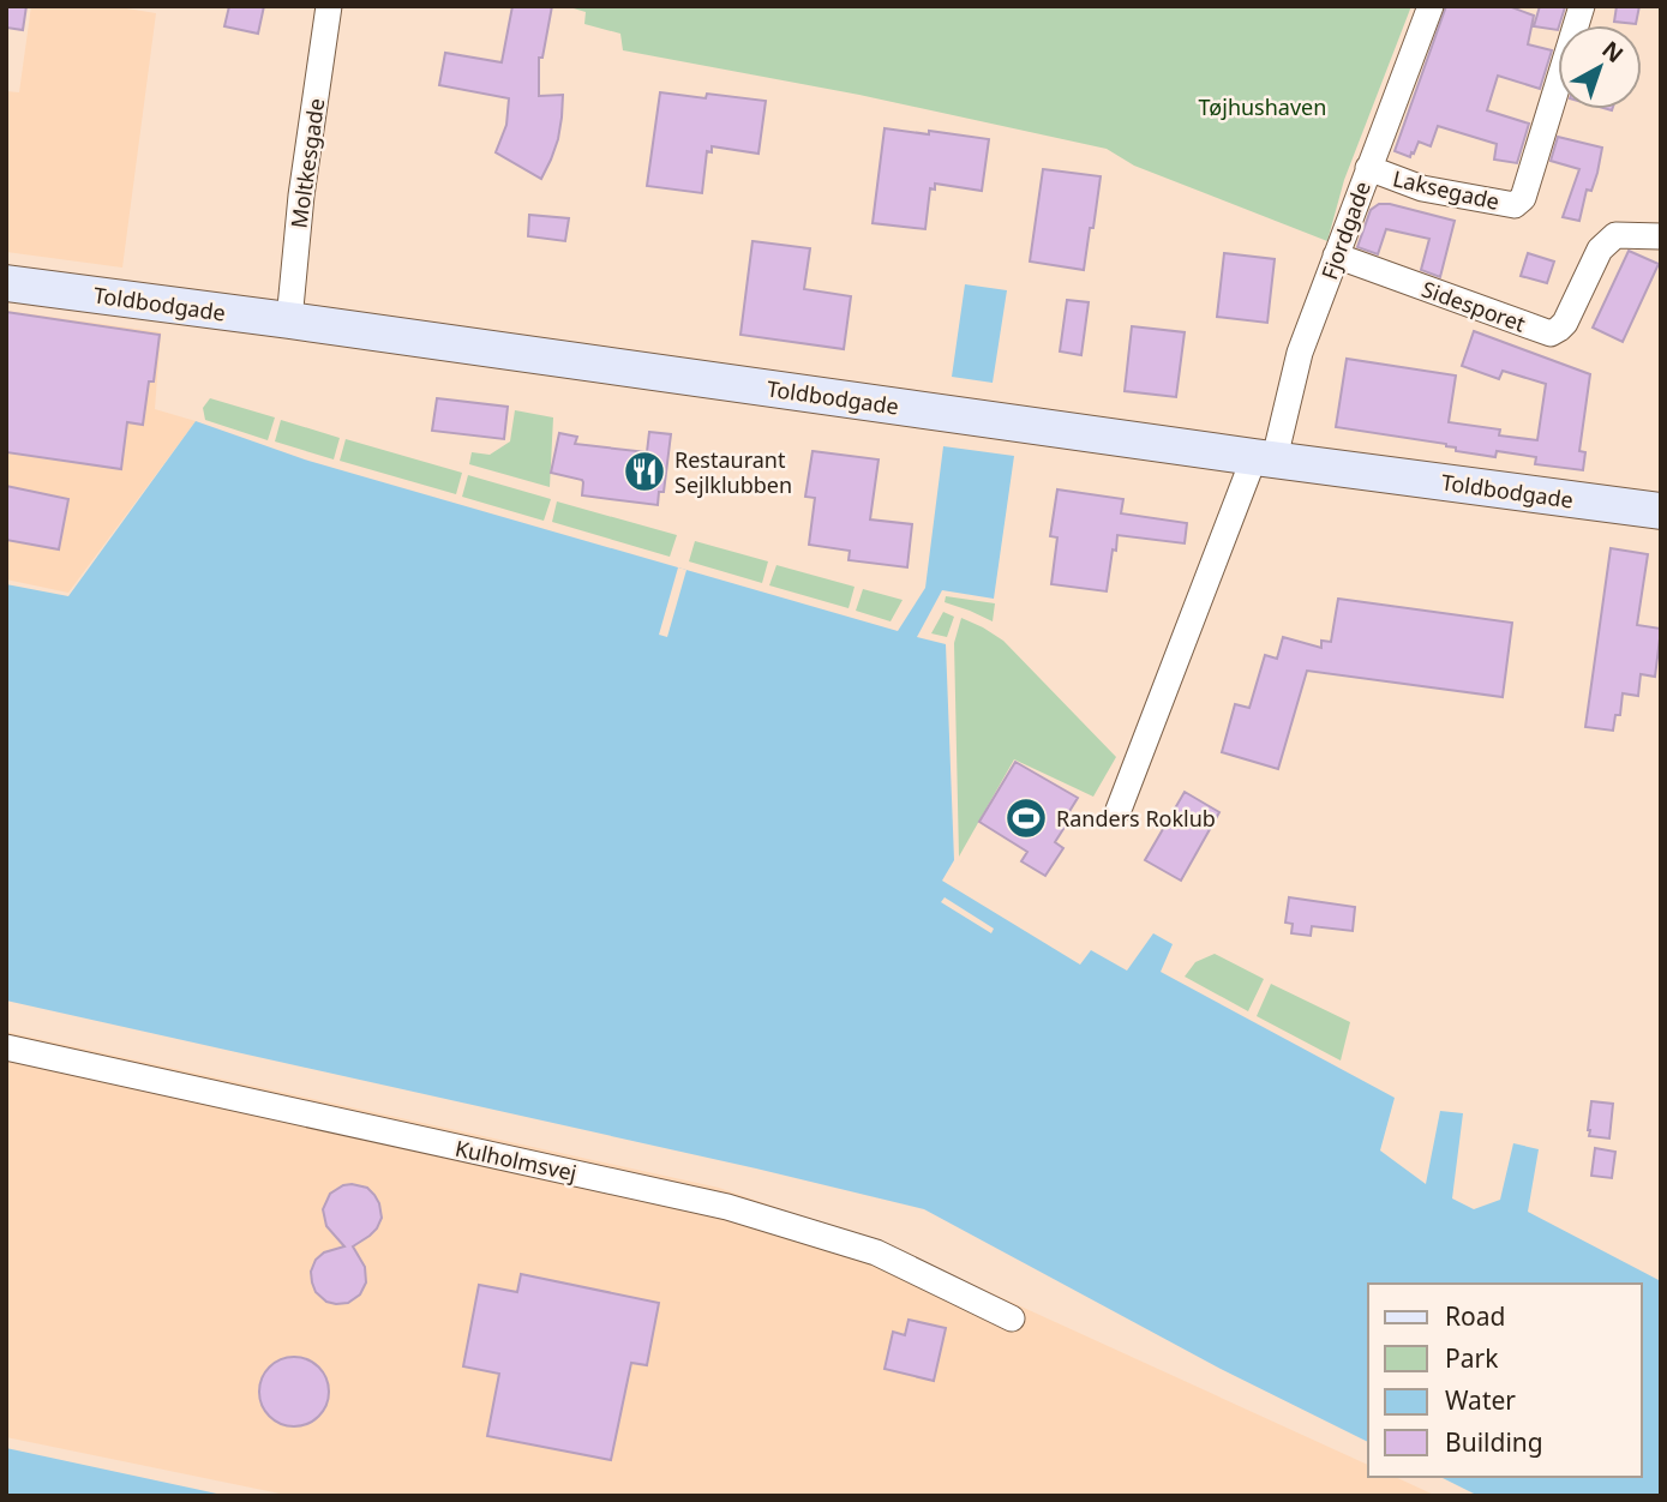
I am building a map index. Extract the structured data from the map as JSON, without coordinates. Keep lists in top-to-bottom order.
{
  "streets": {
    "street": [
      "Moltkesgade",
      "Laksegade",
      "Fjordgade",
      "Toldbodgade",
      "Sidesporet",
      "Kulholmsvej"
    ]
  },
  "crossings": [
    ["Moltkesgade", "Toldbodgade"],
    ["Laksegade", "Fjordgade"],
    ["Fjordgade", "Toldbodgade"],
    ["Fjordgade", "Sidesporet"]
  ],
  "parks": ["Tøjhushaven"],
  "places": {
    "restaurant": ["Restaurant Sejlklubben"],
    "sports": ["Randers Roklub"]
  },
  "legend": [
    "Road",
    "Park",
    "Water",
    "Building"
  ],
  "north": "top right"
}
